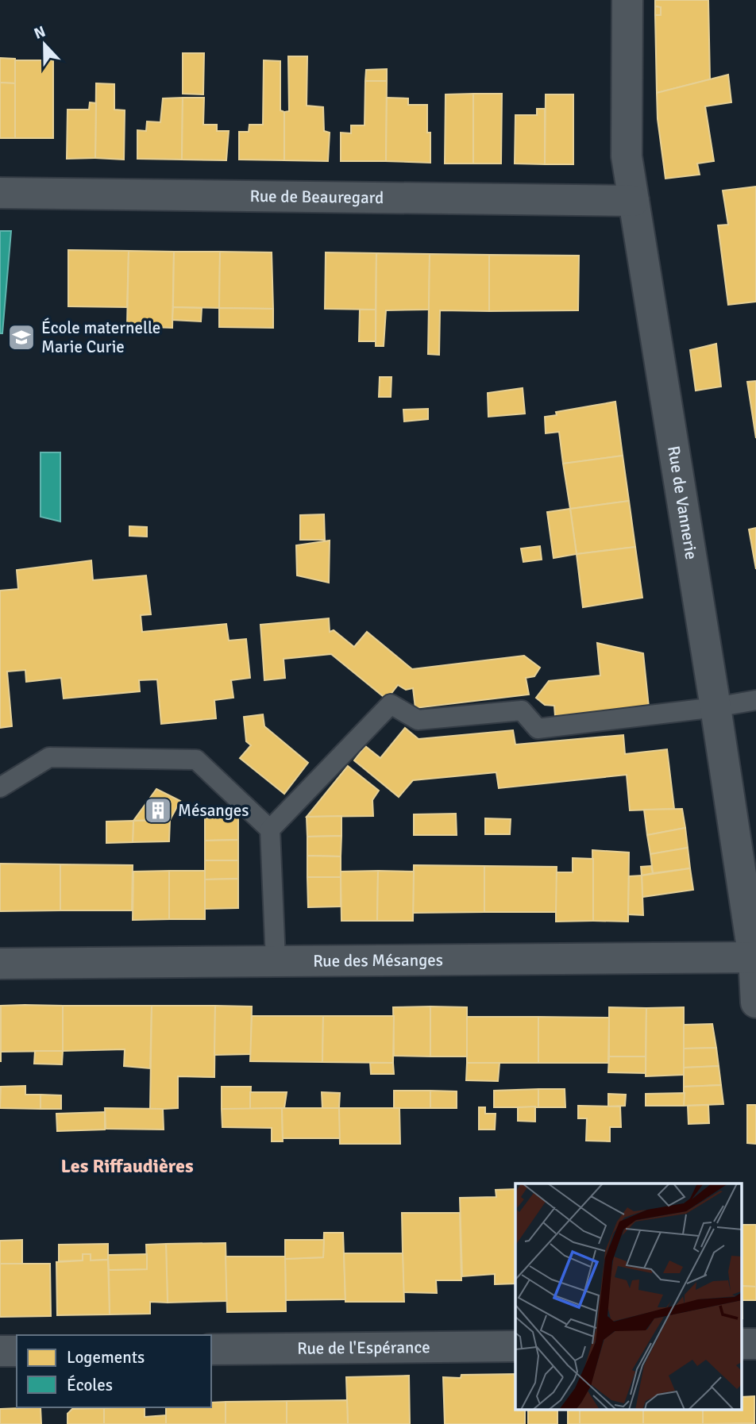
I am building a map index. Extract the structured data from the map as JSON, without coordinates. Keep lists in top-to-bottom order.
{
  "streets": {
    "street": [
      "Rue de Beauregard",
      "Rue de Vannerie",
      "Rue des Mésanges",
      "Rue de l'Espérance"
    ]
  },
  "crossings": [
    ["Rue de Beauregard", "Rue de Vannerie"],
    ["Rue de Vannerie", "Rue des Mésanges"]
  ],
  "districts": ["Les Riffaudières"],
  "places": {
    "school or university": ["École maternelle Marie Curie"],
    "building": ["Mésanges"]
  },
  "legend": ["Logements", "Écoles"],
  "north": "top"
}
